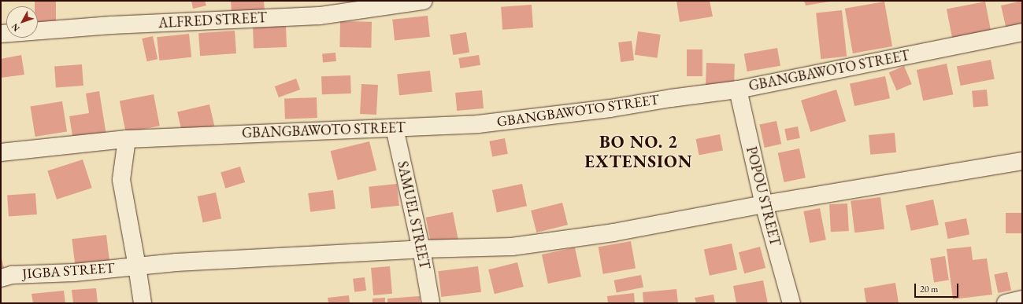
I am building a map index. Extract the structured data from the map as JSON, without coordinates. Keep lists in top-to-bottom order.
{
  "streets": {
    "street": [
      "ALFRED STREET",
      "GBANGBAWOTO STREET",
      "POPOU STREET",
      "SAMUEL STREET",
      "JIGBA STREET"
    ]
  },
  "crossings": [
    ["GBANGBAWOTO STREET", "POPOU STREET"],
    ["GBANGBAWOTO STREET", "SAMUEL STREET"],
    ["POPOU STREET", "JIGBA STREET"],
    ["SAMUEL STREET", "JIGBA STREET"]
  ],
  "districts": ["BO NO. 2 EXTENSION"],
  "scale_bar": "20 m",
  "north": "bottom left"
}
